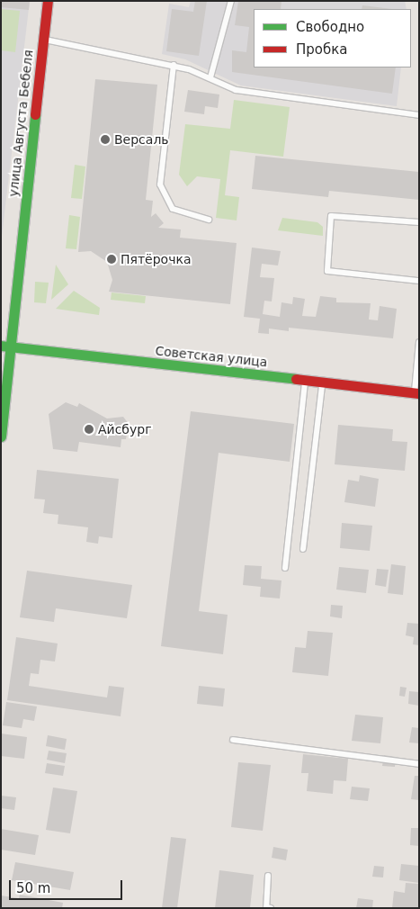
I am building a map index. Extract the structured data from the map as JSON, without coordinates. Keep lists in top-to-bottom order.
{
  "streets": {
    "street": ["улица Августа Бебеля", "Советская улица"]
  },
  "crossings": [
    ["улица Августа Бебеля", "Советская улица"]
  ],
  "places": ["Версаль", "Пятёрочка", "Айсбург"],
  "legend": ["Свободно", "Пробка"],
  "scale_bar": "50 m"
}
